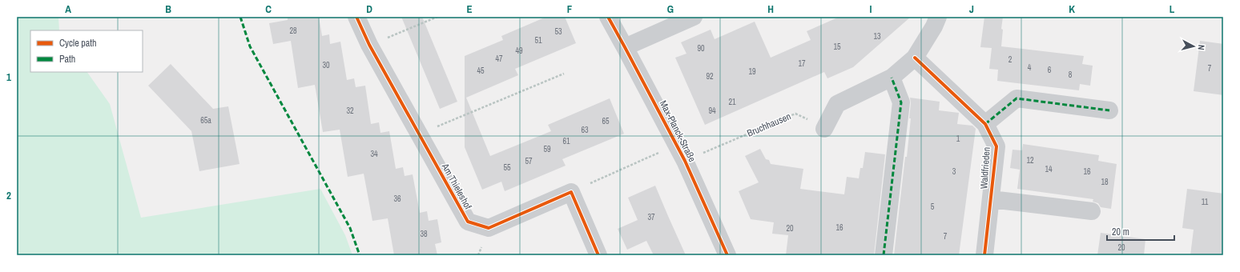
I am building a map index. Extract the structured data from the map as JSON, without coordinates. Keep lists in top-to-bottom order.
{
  "streets": {
    "street": ["Max-Planck-Straße", "Waldfrieden", "Am Thieleshof"],
    "path": ["Bruchhausen"]
  },
  "crossings": [
    ["Bruchhausen", "Max-Planck-Straße"]
  ],
  "house_numbers": [
    "28",
    "53",
    "13",
    "51",
    "15",
    "90",
    "49",
    "47",
    "2",
    "17",
    "30",
    "4",
    "7",
    "6",
    "45",
    "19",
    "8",
    "92",
    "21",
    "32",
    "94",
    "65a",
    "65",
    "63",
    "1",
    "61",
    "59",
    "34",
    "12",
    "57",
    "55",
    "14",
    "3",
    "16",
    "18",
    "36",
    "11",
    "5",
    "37",
    "16",
    "20",
    "38",
    "7",
    "20"
  ],
  "legend": ["Cycle path", "Path"],
  "scale_bar": "20 m",
  "north": "right",
  "grid": {
    "columns": [
      "A",
      "B",
      "C",
      "D",
      "E",
      "F",
      "G",
      "H",
      "I",
      "J",
      "K",
      "L"
    ],
    "rows": ["1", "2"]
  }
}
